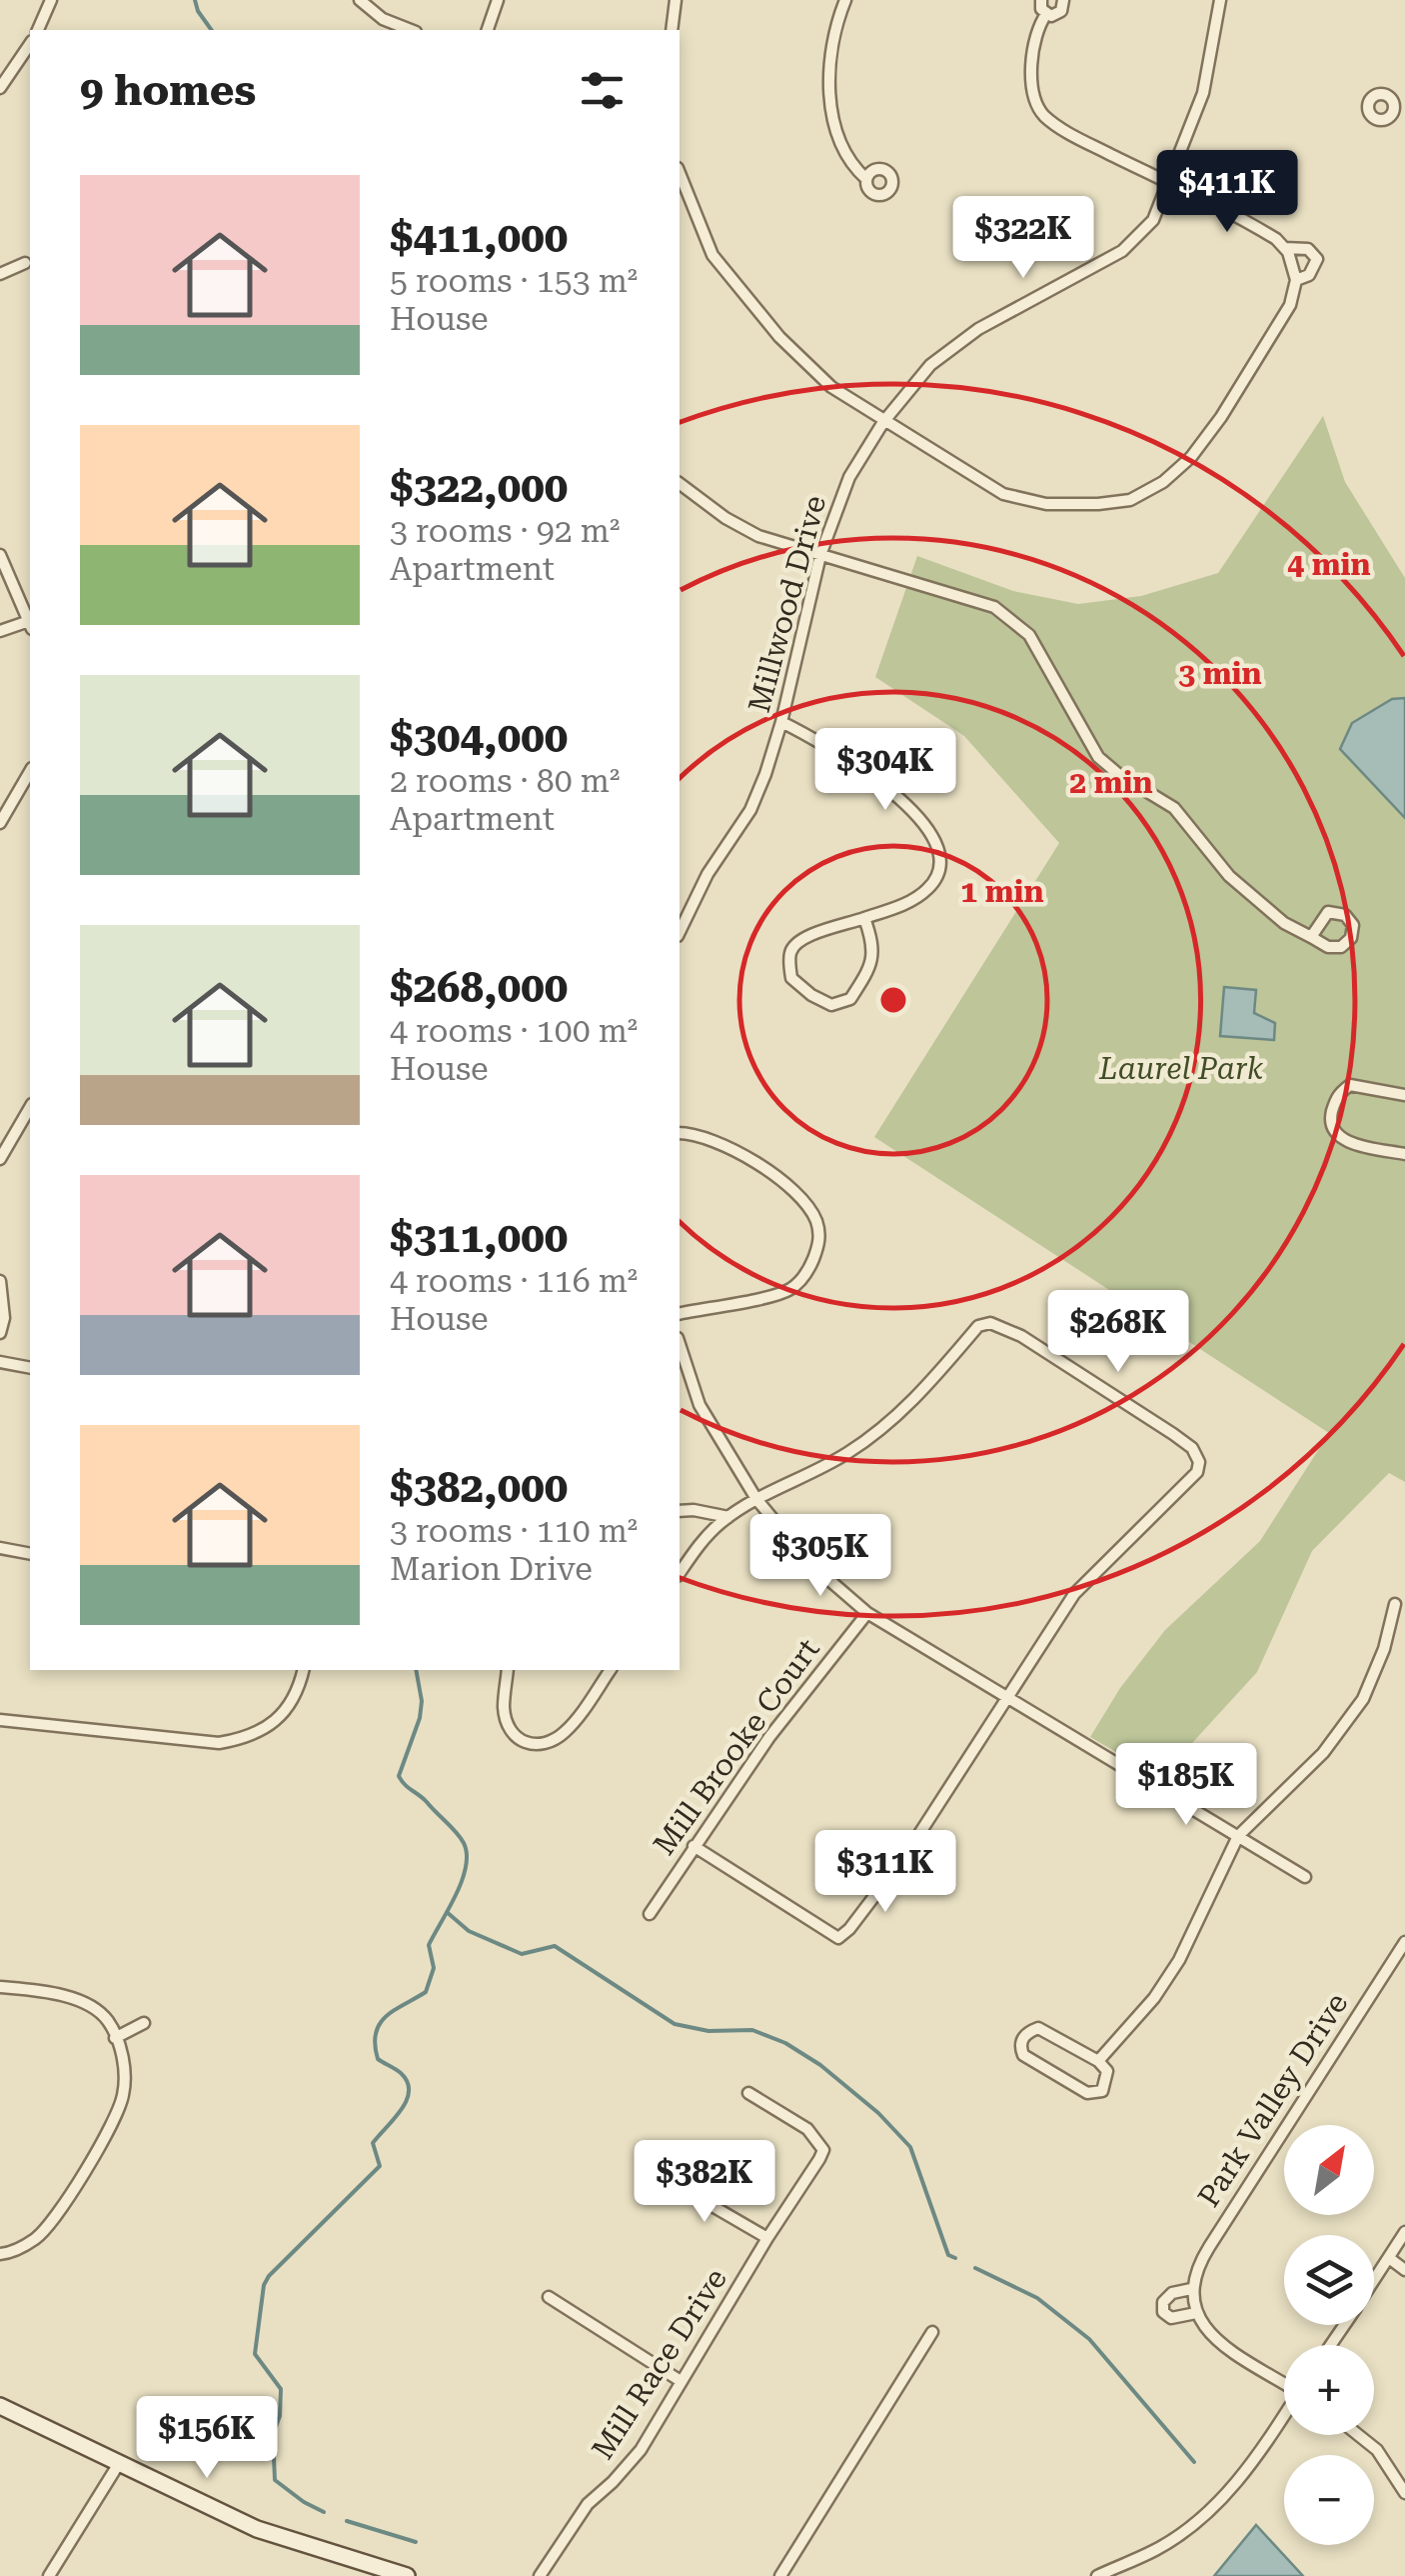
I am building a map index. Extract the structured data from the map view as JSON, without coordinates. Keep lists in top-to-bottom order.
{
  "streets": {
    "street": [
      "Millwood Drive",
      "Mill Brooke Court",
      "Park Valley Drive",
      "Mill Race Drive"
    ]
  },
  "parks": ["Laurel Park"],
  "north": "top right",
  "page": {
    "heading": "9 homes",
    "price": [
      "$411K",
      "$322K",
      "$304K",
      "$268K",
      "$305K",
      "$185K",
      "$311K",
      "$382K",
      "$156K"
    ],
    "list": [
      {
        "name": "$411,000",
        "note": "5 rooms · 153 m² · House"
      },
      {
        "name": "$322,000",
        "note": "3 rooms · 92 m² · Apartment"
      },
      {
        "name": "$304,000",
        "note": "2 rooms · 80 m² · Apartment"
      },
      {
        "name": "$268,000",
        "note": "4 rooms · 100 m² · House"
      },
      {
        "name": "$311,000",
        "note": "4 rooms · 116 m² · House"
      },
      {
        "name": "$382,000",
        "note": "3 rooms · 110 m² · Marion Drive"
      }
    ],
    "map_buttons": ["+", "−"]
  },
  "rings": [
    "4 min",
    "3 min",
    "2 min",
    "1 min"
  ]
}
